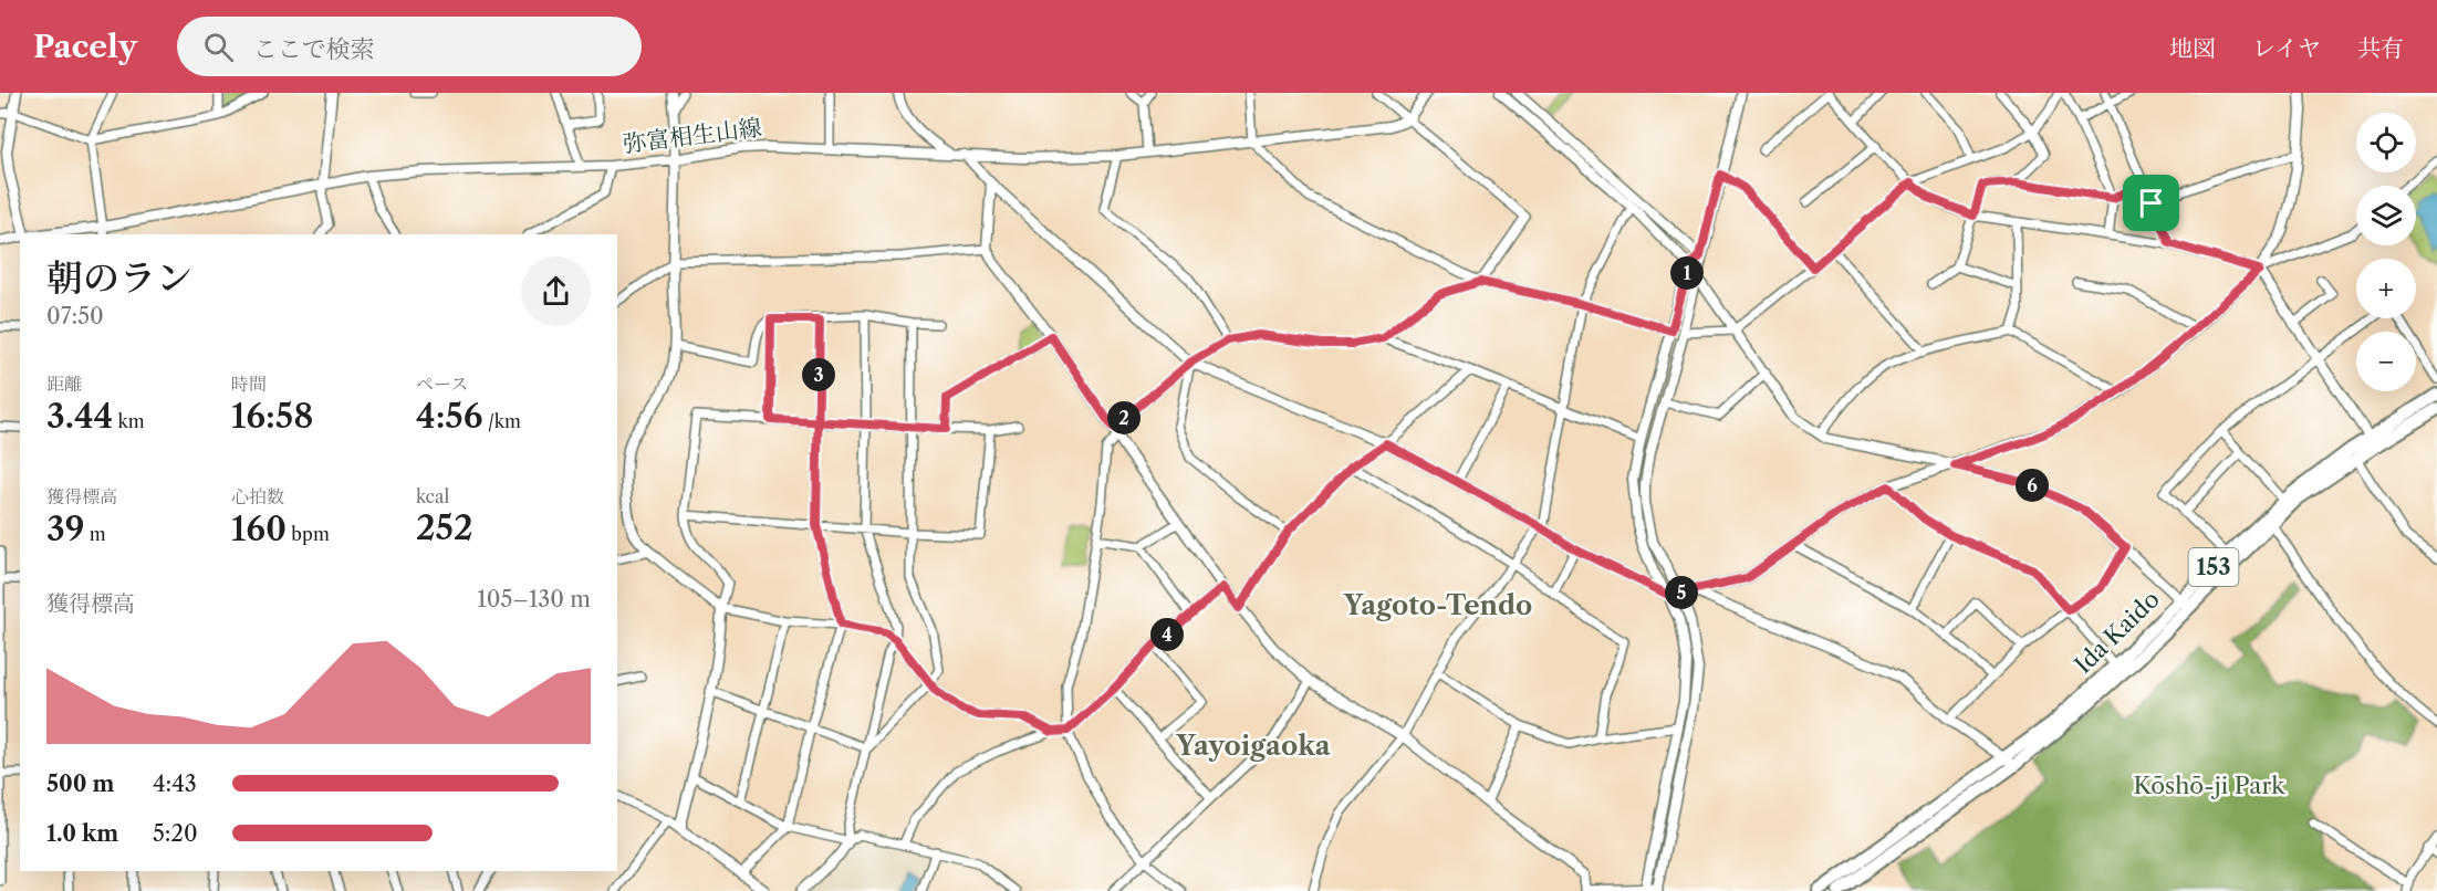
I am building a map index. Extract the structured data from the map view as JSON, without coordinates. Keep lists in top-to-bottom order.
{
  "streets": {
    "highway": ["153", "Ida Kaido"],
    "street": ["弥富相生山線"]
  },
  "districts": ["Yagoto-Tendo", "Yayoigaoka"],
  "parks": ["Kōshō-ji Park"],
  "page": {
    "header": "Pacely",
    "search": "ここで検索",
    "nav": ["地図", "レイヤ", "共有"],
    "map_buttons": ["+", "−"],
    "heading": ["朝のラン", "07:50"],
    "pins": [
      "1",
      "3",
      "2",
      "6",
      "5",
      "4"
    ],
    "stats": [
      ["距離", "3.44 km"],
      ["時間", "16:58"],
      ["ペース", "4:56 /km"],
      ["獲得標高", "39 m"],
      ["心拍数", "160 bpm"],
      ["kcal", "252"]
    ],
    "chart": ["獲得標高", "105–130 m"],
    "list": [
      {
        "name": "500 m",
        "note": "4:43"
      },
      {
        "name": "1.0 km",
        "note": "5:20"
      }
    ]
  }
}
